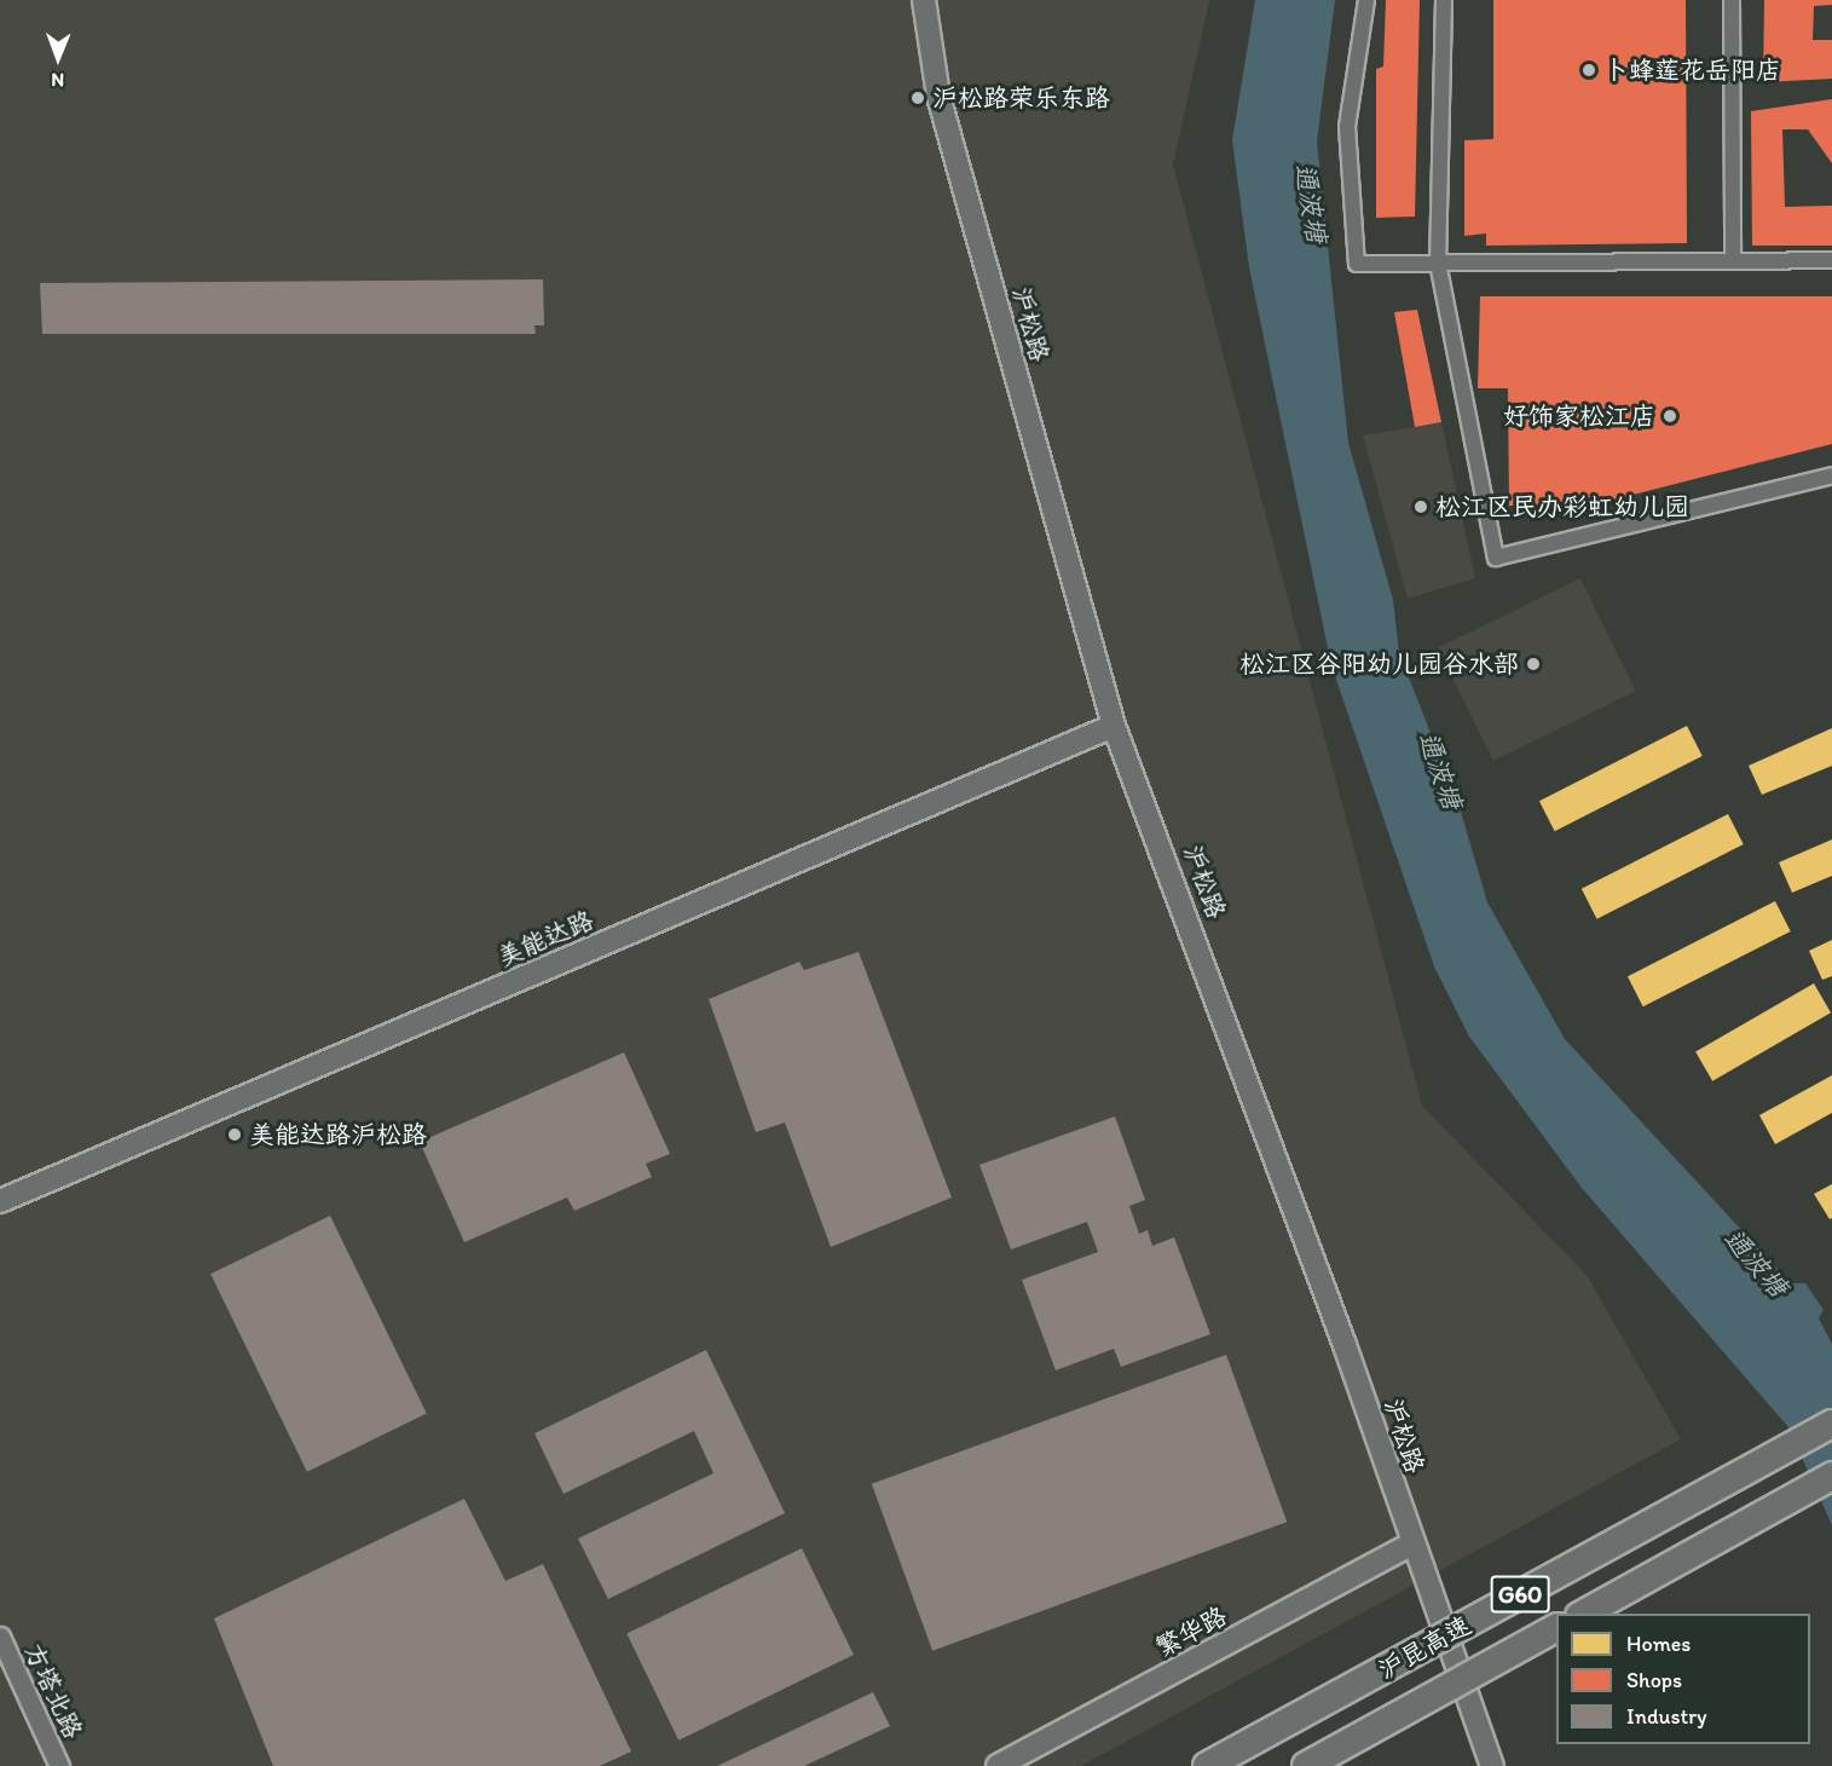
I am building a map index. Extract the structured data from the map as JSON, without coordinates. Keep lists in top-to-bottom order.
{
  "streets": {
    "highway": ["G60", "沪昆高速"],
    "main road": ["沪松路", "美能达路", "繁华路"],
    "street": ["方塔北路"]
  },
  "crossings": [
    ["沪松路", "美能达路"],
    ["沪松路", "繁华路"]
  ],
  "water": ["通波塘"],
  "places": [
    "卜蜂莲花岳阳店",
    "沪松路荣乐东路",
    "好饰家松江店",
    "松江区民办彩虹幼儿园",
    "松江区谷阳幼儿园谷水部",
    "美能达路沪松路"
  ],
  "legend": ["Homes", "Shops", "Industry"],
  "north": "bottom"
}
